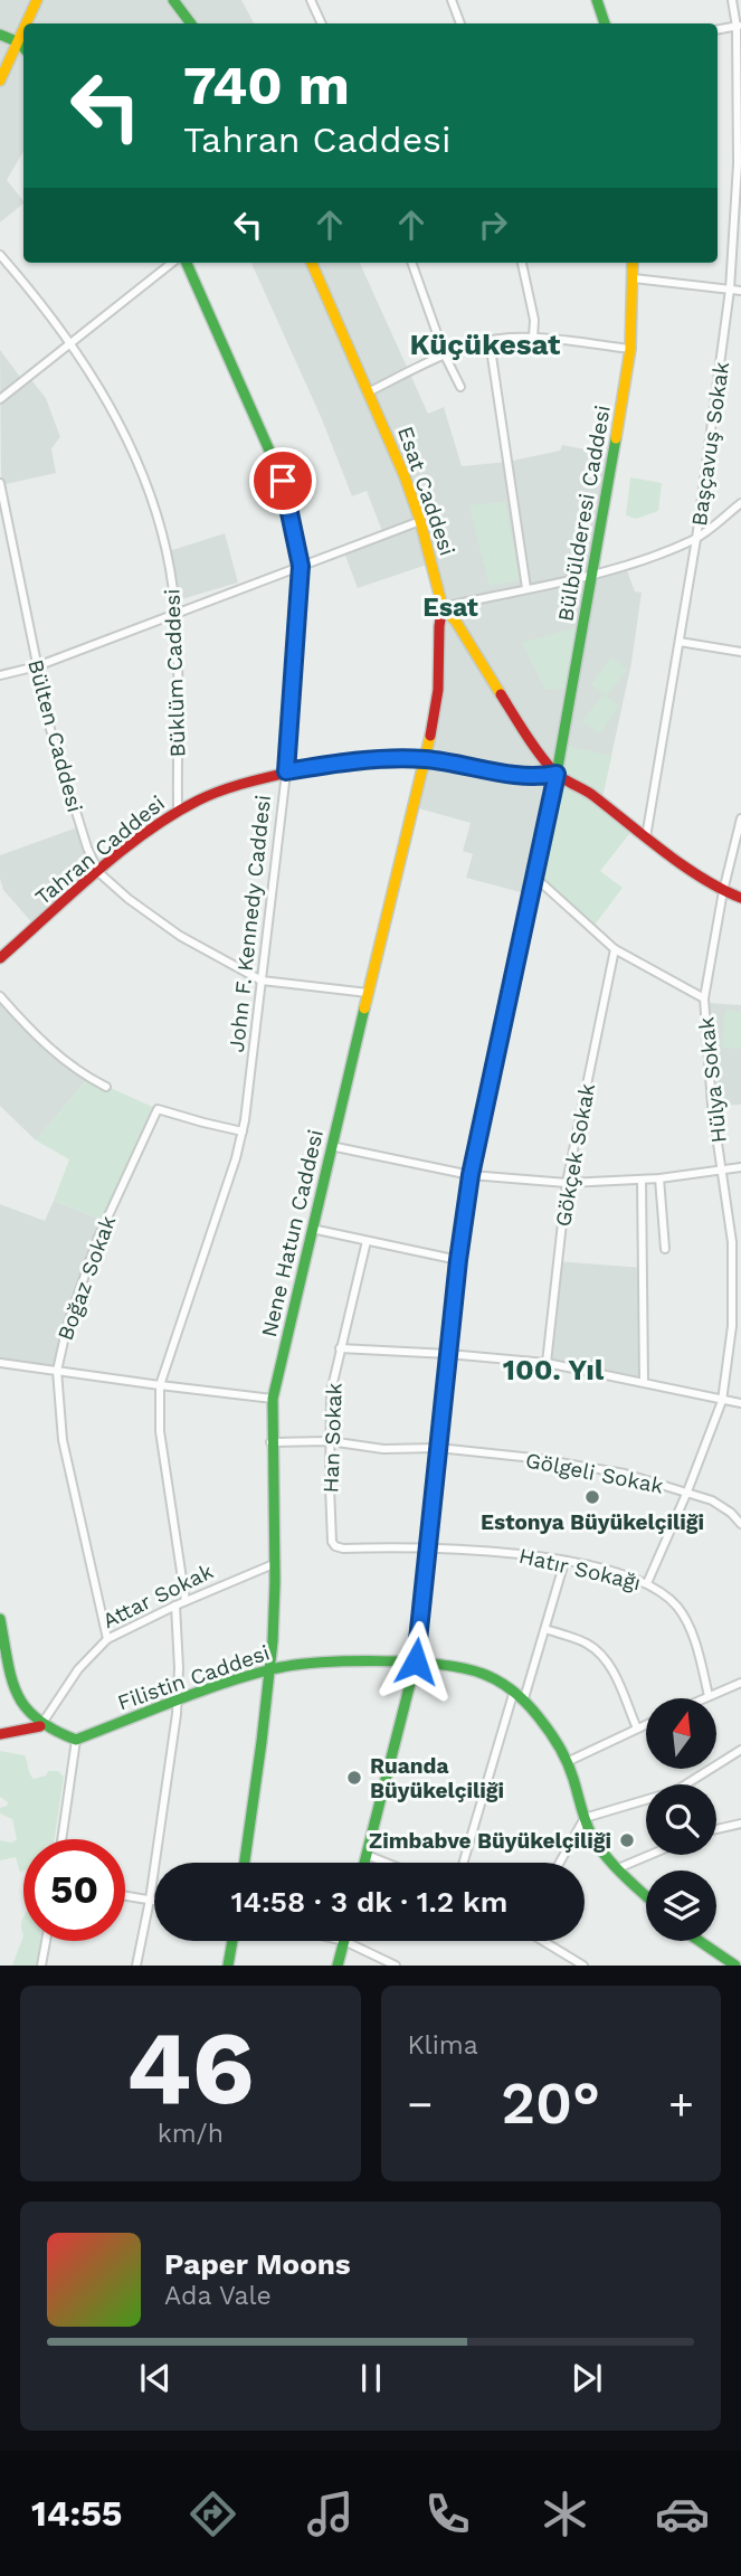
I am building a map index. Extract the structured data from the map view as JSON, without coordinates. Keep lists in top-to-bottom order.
{
  "streets": {
    "main road": [
      "Esat Caddesi",
      "Bülbülderesi Caddesi",
      "Tahran Caddesi",
      "John F. Kennedy Caddesi",
      "Nene Hatun Caddesi",
      "Filistin Caddesi"
    ],
    "street": [
      "Başçavuş Sokak",
      "Büklüm Caddesi",
      "Bülten Caddesi",
      "Hülya Sokak",
      "Gökçek Sokak",
      "Boğaz Sokak",
      "Han Sokak",
      "Gölgeli Sokak",
      "Hatır Sokağı",
      "Attar Sokak"
    ]
  },
  "crossings": [
    ["Başçavuş Sokak", "Esat Caddesi"],
    ["Esat Caddesi", "Bülbülderesi Caddesi"],
    ["Esat Caddesi", "Tahran Caddesi"],
    ["Esat Caddesi", "Hülya Sokak"],
    ["Esat Caddesi", "Nene Hatun Caddesi"],
    ["Bülbülderesi Caddesi", "Tahran Caddesi"],
    ["Bülbülderesi Caddesi", "Han Sokak"],
    ["Bülbülderesi Caddesi", "Gölgeli Sokak"],
    ["Bülbülderesi Caddesi", "Hatır Sokağı"],
    ["Bülbülderesi Caddesi", "Filistin Caddesi"],
    ["Büklüm Caddesi", "Tahran Caddesi"],
    ["Bülten Caddesi", "Tahran Caddesi"],
    ["Bülten Caddesi", "John F. Kennedy Caddesi"],
    ["Bülten Caddesi", "Nene Hatun Caddesi"],
    ["Tahran Caddesi", "John F. Kennedy Caddesi"],
    ["Tahran Caddesi", "Nene Hatun Caddesi"],
    ["John F. Kennedy Caddesi", "Boğaz Sokak"],
    ["John F. Kennedy Caddesi", "Attar Sokak"],
    ["Hülya Sokak", "Gölgeli Sokak"],
    ["Hülya Sokak", "Hatır Sokağı"],
    ["Nene Hatun Caddesi", "Gölgeli Sokak"],
    ["Nene Hatun Caddesi", "Attar Sokak"],
    ["Nene Hatun Caddesi", "Filistin Caddesi"],
    ["Boğaz Sokak", "Attar Sokak"],
    ["Han Sokak", "Gölgeli Sokak"],
    ["Han Sokak", "Hatır Sokağı"]
  ],
  "districts": ["Küçükesat", "Esat", "100. Yıl"],
  "places": ["Estonya Büyükelçiliği", "Ruanda Büyükelçiliği", "Zimbabve Büyükelçiliği"],
  "north": "top",
  "page": {
    "turn": ["740 m", "Tahran Caddesi"],
    "limit": "50",
    "trip": "14:58 · 3 dk · 1.2 km",
    "tile": [
      ["46", "km/h"],
      "Klima"
    ],
    "heat": ["−", "20°", "+"],
    "song": ["Paper Moons", "Ada Vale"],
    "tabs": "14:55"
  }
}
